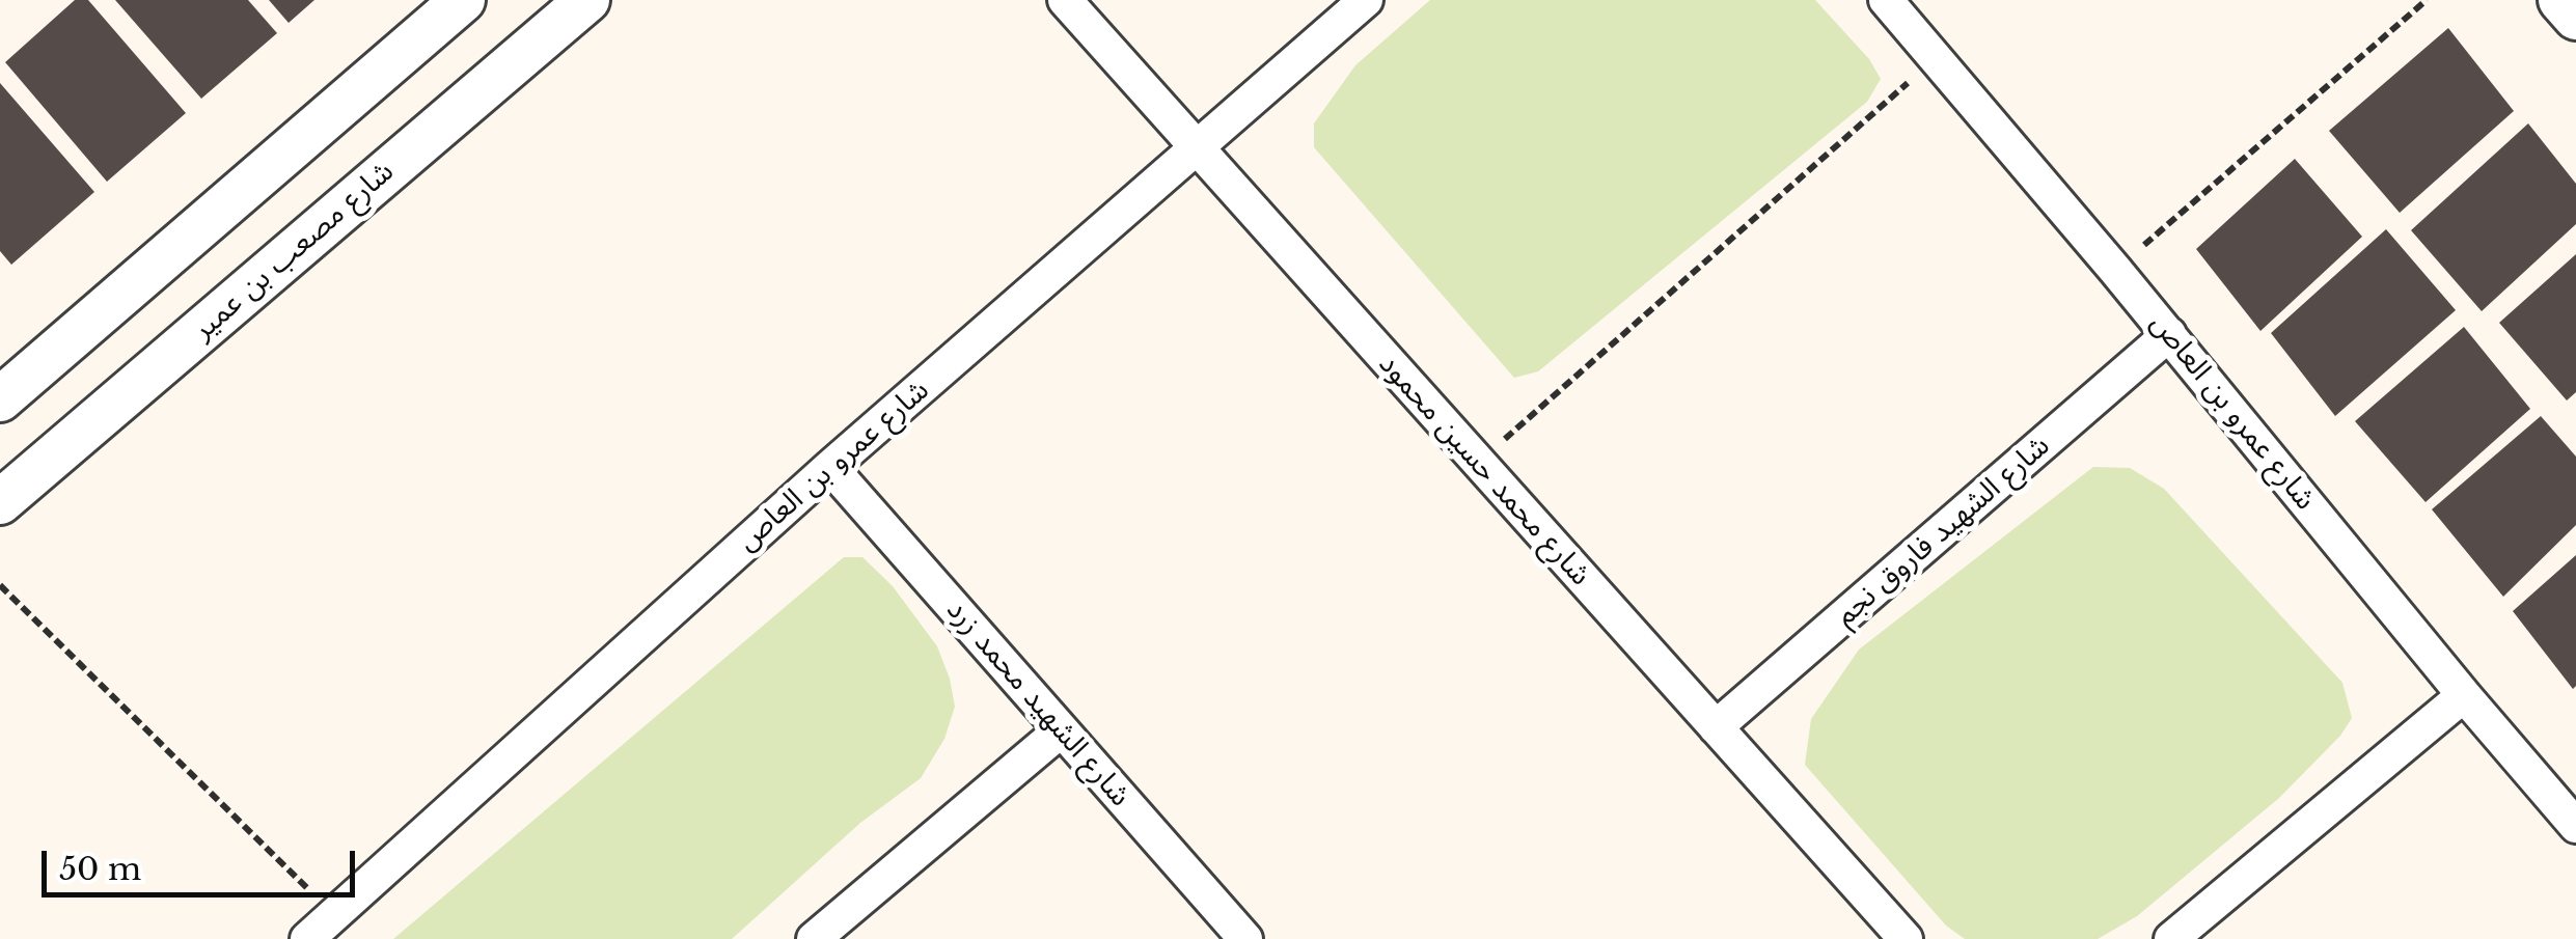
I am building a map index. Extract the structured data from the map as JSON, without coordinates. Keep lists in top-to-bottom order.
{
  "streets": {
    "street": [
      "شارع مصعب بن عمير",
      "شارع عمرو بن العاص",
      "شارع محمد حسين محمود",
      "شارع الشهيد فاروق نجم",
      "شارع الشهيد محمد زرد"
    ]
  },
  "crossings": [
    ["شارع عمرو بن العاص", "شارع محمد حسين محمود"],
    ["شارع عمرو بن العاص", "شارع الشهيد فاروق نجم"],
    ["شارع عمرو بن العاص", "شارع الشهيد محمد زرد"],
    ["شارع محمد حسين محمود", "شارع الشهيد فاروق نجم"]
  ],
  "scale_bar": "50 m"
}
